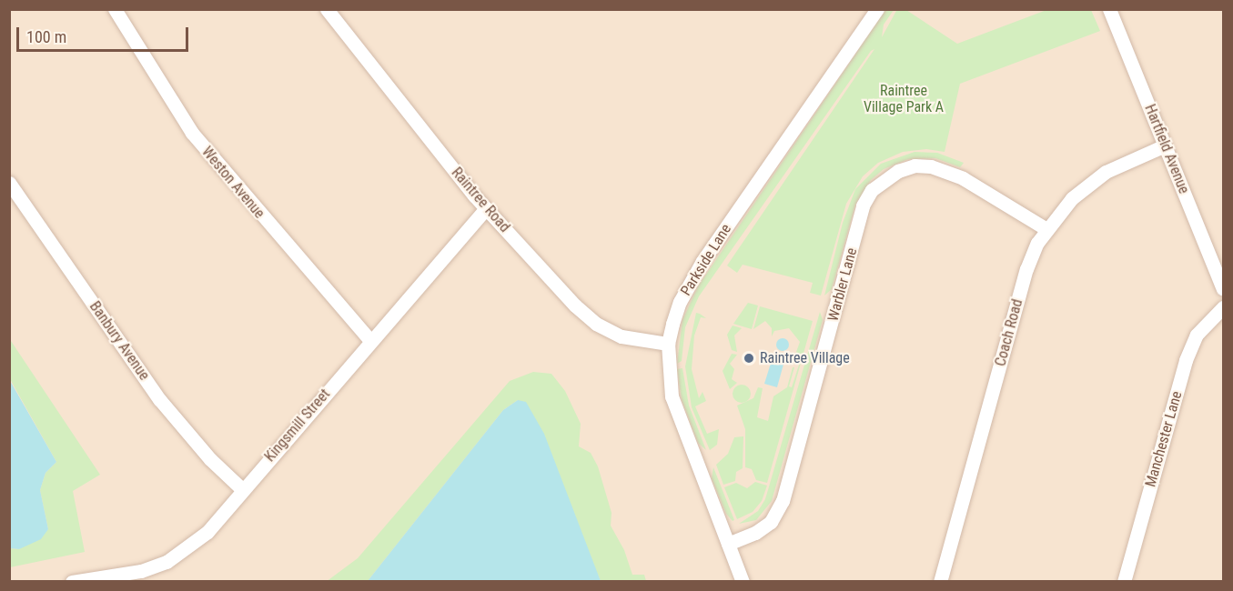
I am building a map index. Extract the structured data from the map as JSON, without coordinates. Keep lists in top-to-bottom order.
{
  "streets": {
    "street": [
      "Hartfield Avenue",
      "Weston Avenue",
      "Raintree Road",
      "Parkside Lane",
      "Warbler Lane",
      "Coach Road",
      "Banbury Avenue",
      "Kingsmill Street",
      "Manchester Lane"
    ]
  },
  "crossings": [
    ["Hartfield Avenue", "Coach Road"],
    ["Weston Avenue", "Kingsmill Street"],
    ["Raintree Road", "Parkside Lane"],
    ["Raintree Road", "Kingsmill Street"],
    ["Parkside Lane", "Warbler Lane"],
    ["Warbler Lane", "Coach Road"],
    ["Banbury Avenue", "Kingsmill Street"]
  ],
  "parks": ["Raintree Village Park A"],
  "places": ["Raintree Village"],
  "scale_bar": "100 m"
}
